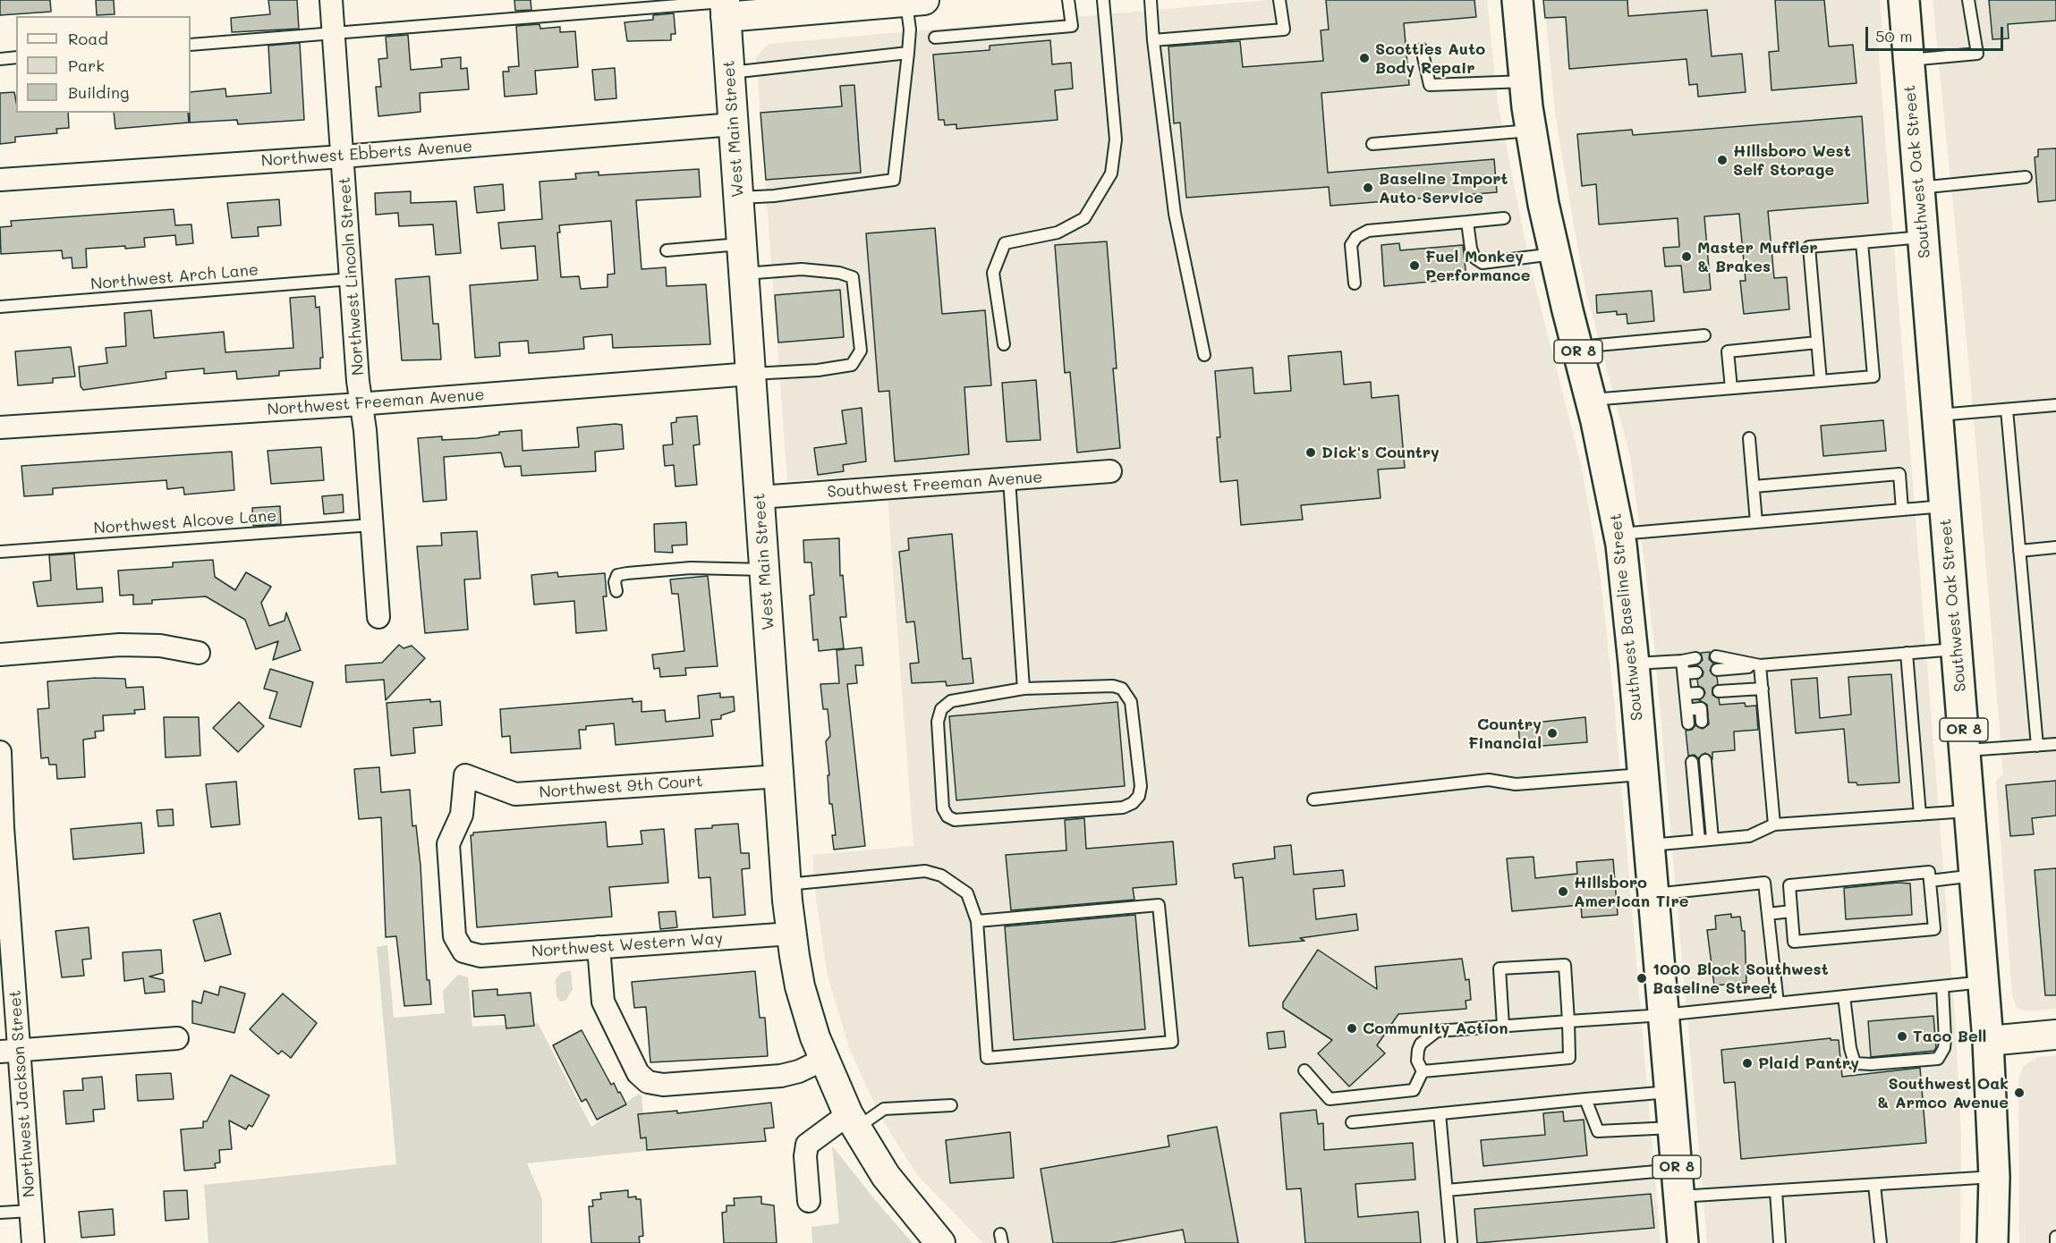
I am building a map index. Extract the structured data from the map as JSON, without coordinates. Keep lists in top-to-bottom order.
{
  "streets": {
    "highway": ["Southwest Oak Street", "OR 8", "Southwest Baseline Street"],
    "street": [
      "West Main Street",
      "Northwest Ebberts Avenue",
      "Northwest Lincoln Street",
      "Northwest Freeman Avenue",
      "Southwest Freeman Avenue",
      "Northwest 9th Court",
      "Northwest Western Way",
      "Northwest Jackson Street"
    ],
    "lane": ["Northwest Arch Lane", "Northwest Alcove Lane"]
  },
  "crossings": [
    ["West Main Street", "Northwest Ebberts Avenue"],
    ["West Main Street", "Northwest Freeman Avenue"],
    ["West Main Street", "Southwest Freeman Avenue"],
    ["West Main Street", "Northwest 9th Court"],
    ["West Main Street", "Northwest Western Way"],
    ["Northwest Ebberts Avenue", "Northwest Lincoln Street"],
    ["Northwest Lincoln Street", "Northwest Arch Lane"],
    ["Northwest Lincoln Street", "Northwest Freeman Avenue"],
    ["Northwest Lincoln Street", "Northwest Alcove Lane"],
    ["Northwest 9th Court", "Northwest Western Way"]
  ],
  "places": [
    "Scotties Auto Body Repair",
    "Hillsboro West Self Storage",
    "Baseline Import Auto Service",
    "Master Muffler & Brakes",
    "Fuel Monkey Performance",
    "Dick's Country",
    "Country Financial",
    "Hillsboro American Tire",
    "1000 Block Southwest Baseline Street",
    "Community Action",
    "Taco Bell",
    "Plaid Pantry",
    "Southwest Oak & Armco Avenue"
  ],
  "legend": ["Road", "Park", "Building"],
  "scale_bar": "50 m"
}
